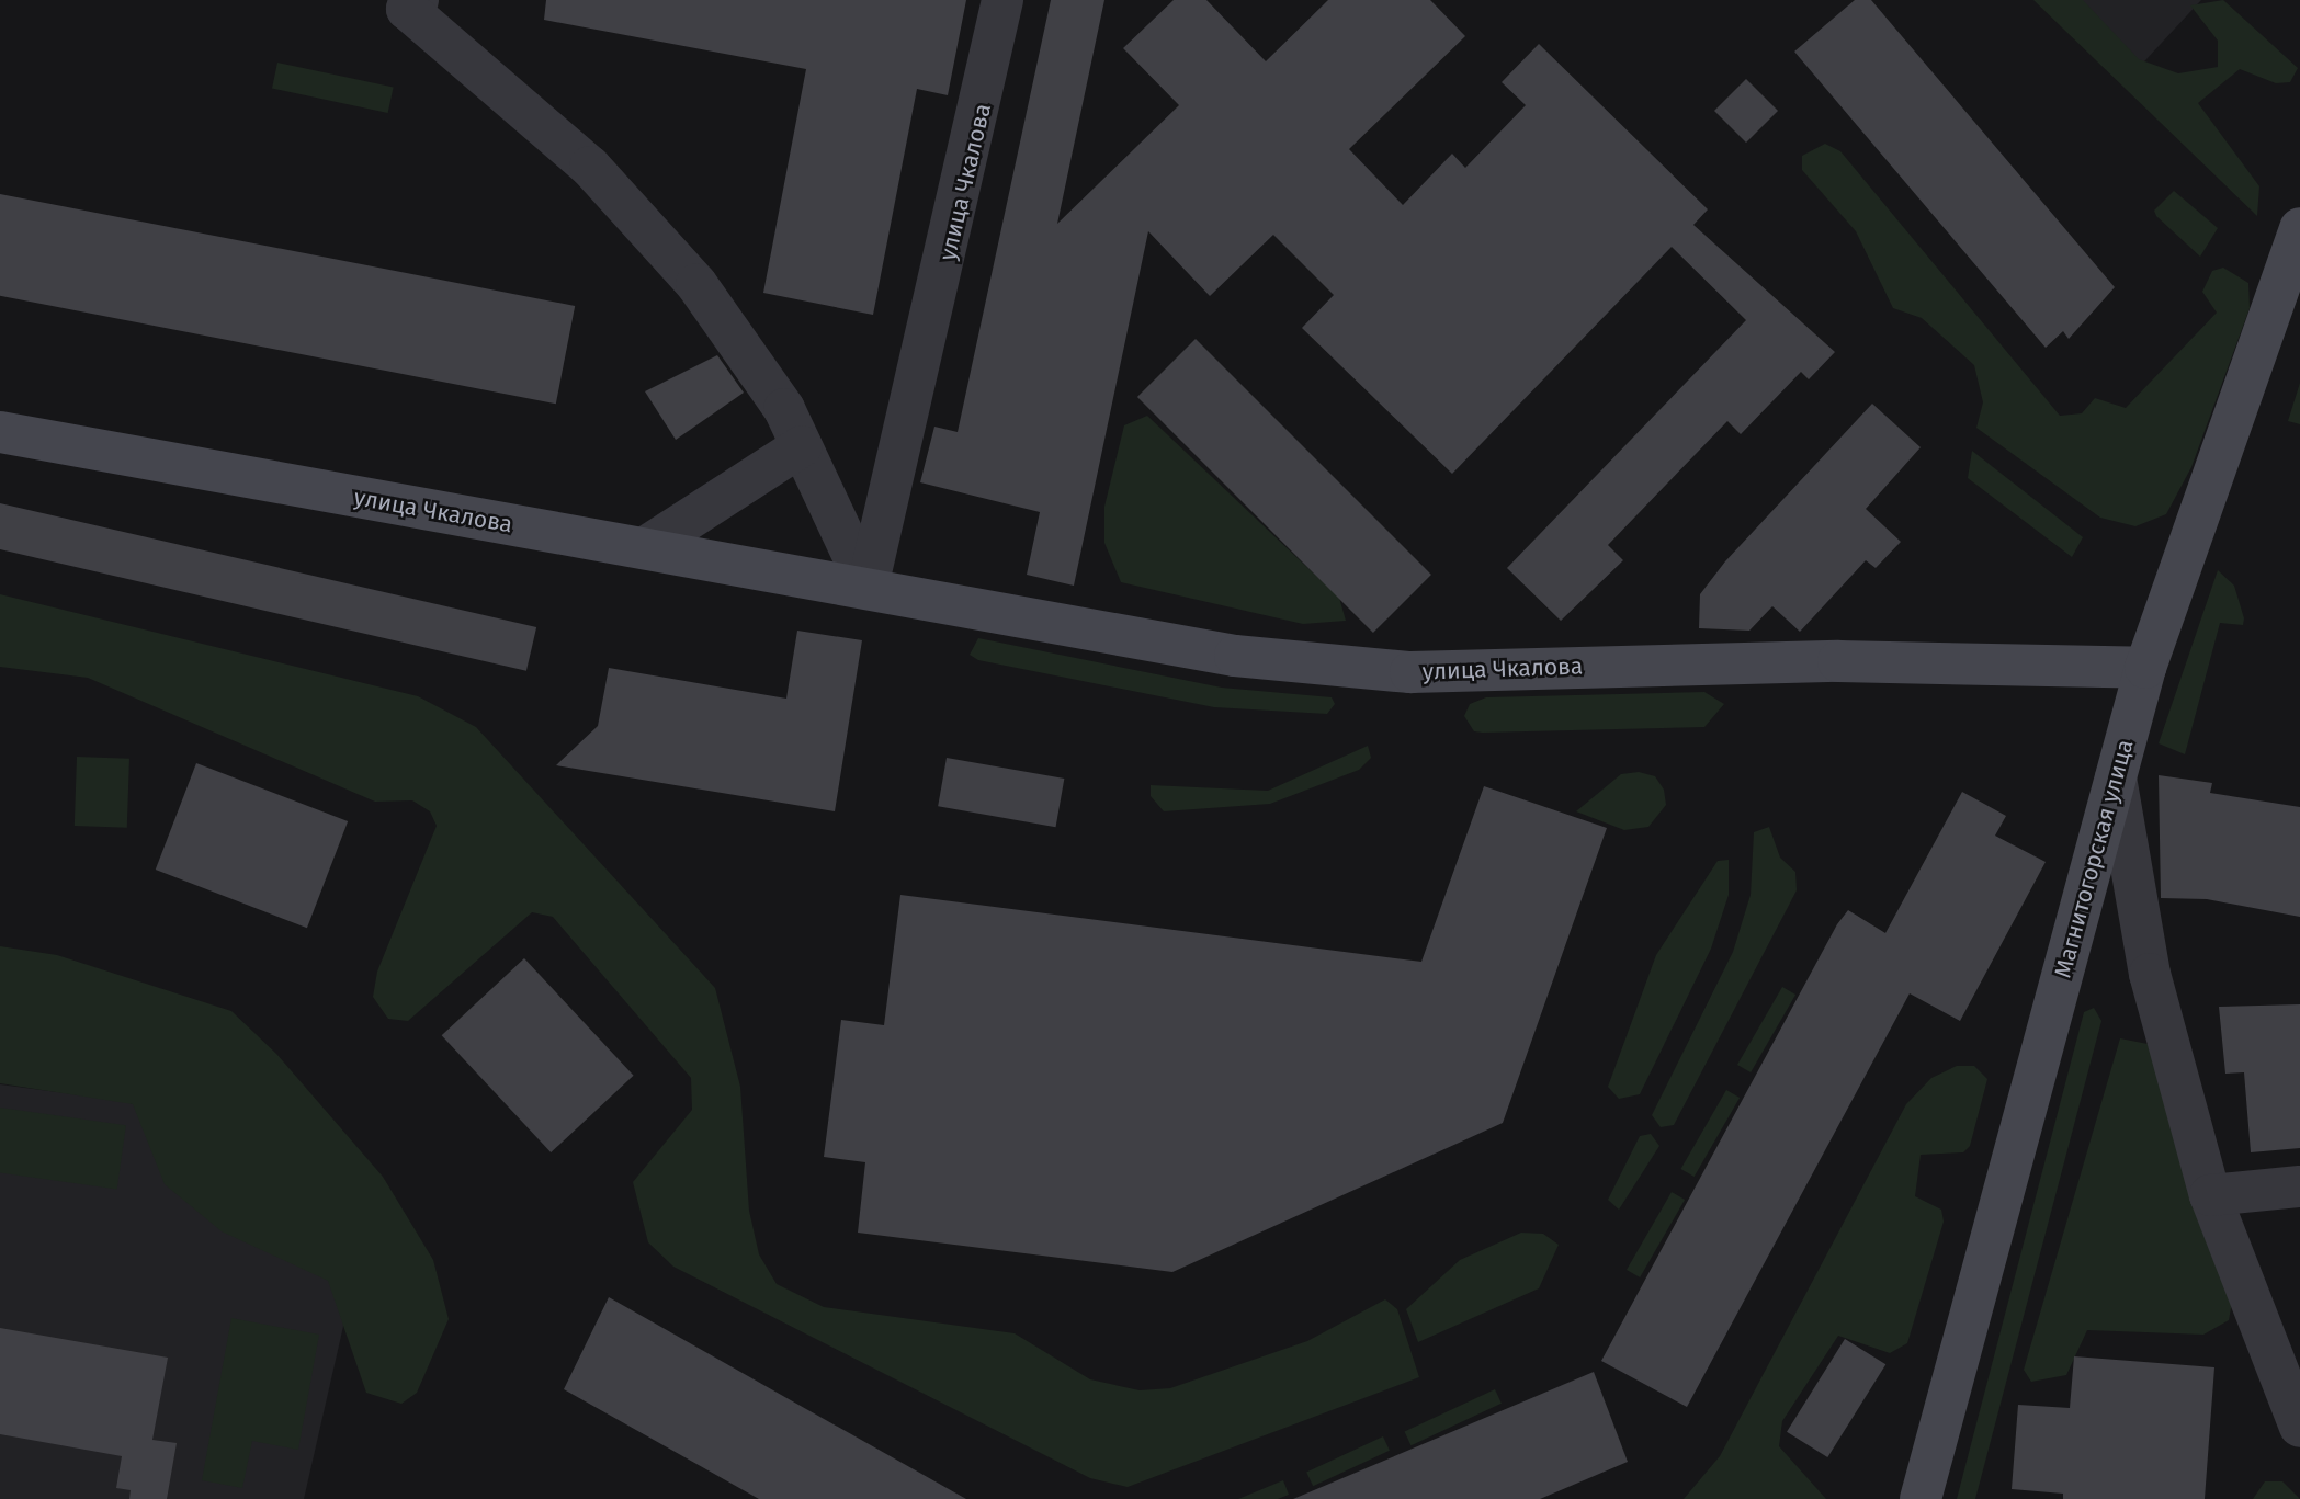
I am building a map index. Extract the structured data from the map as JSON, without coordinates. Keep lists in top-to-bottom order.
{
  "streets": {
    "main road": ["улица Чкалова", "Магнитогорская улица"]
  },
  "crossings": [
    ["улица Чкалова", "Магнитогорская улица"]
  ]
}
